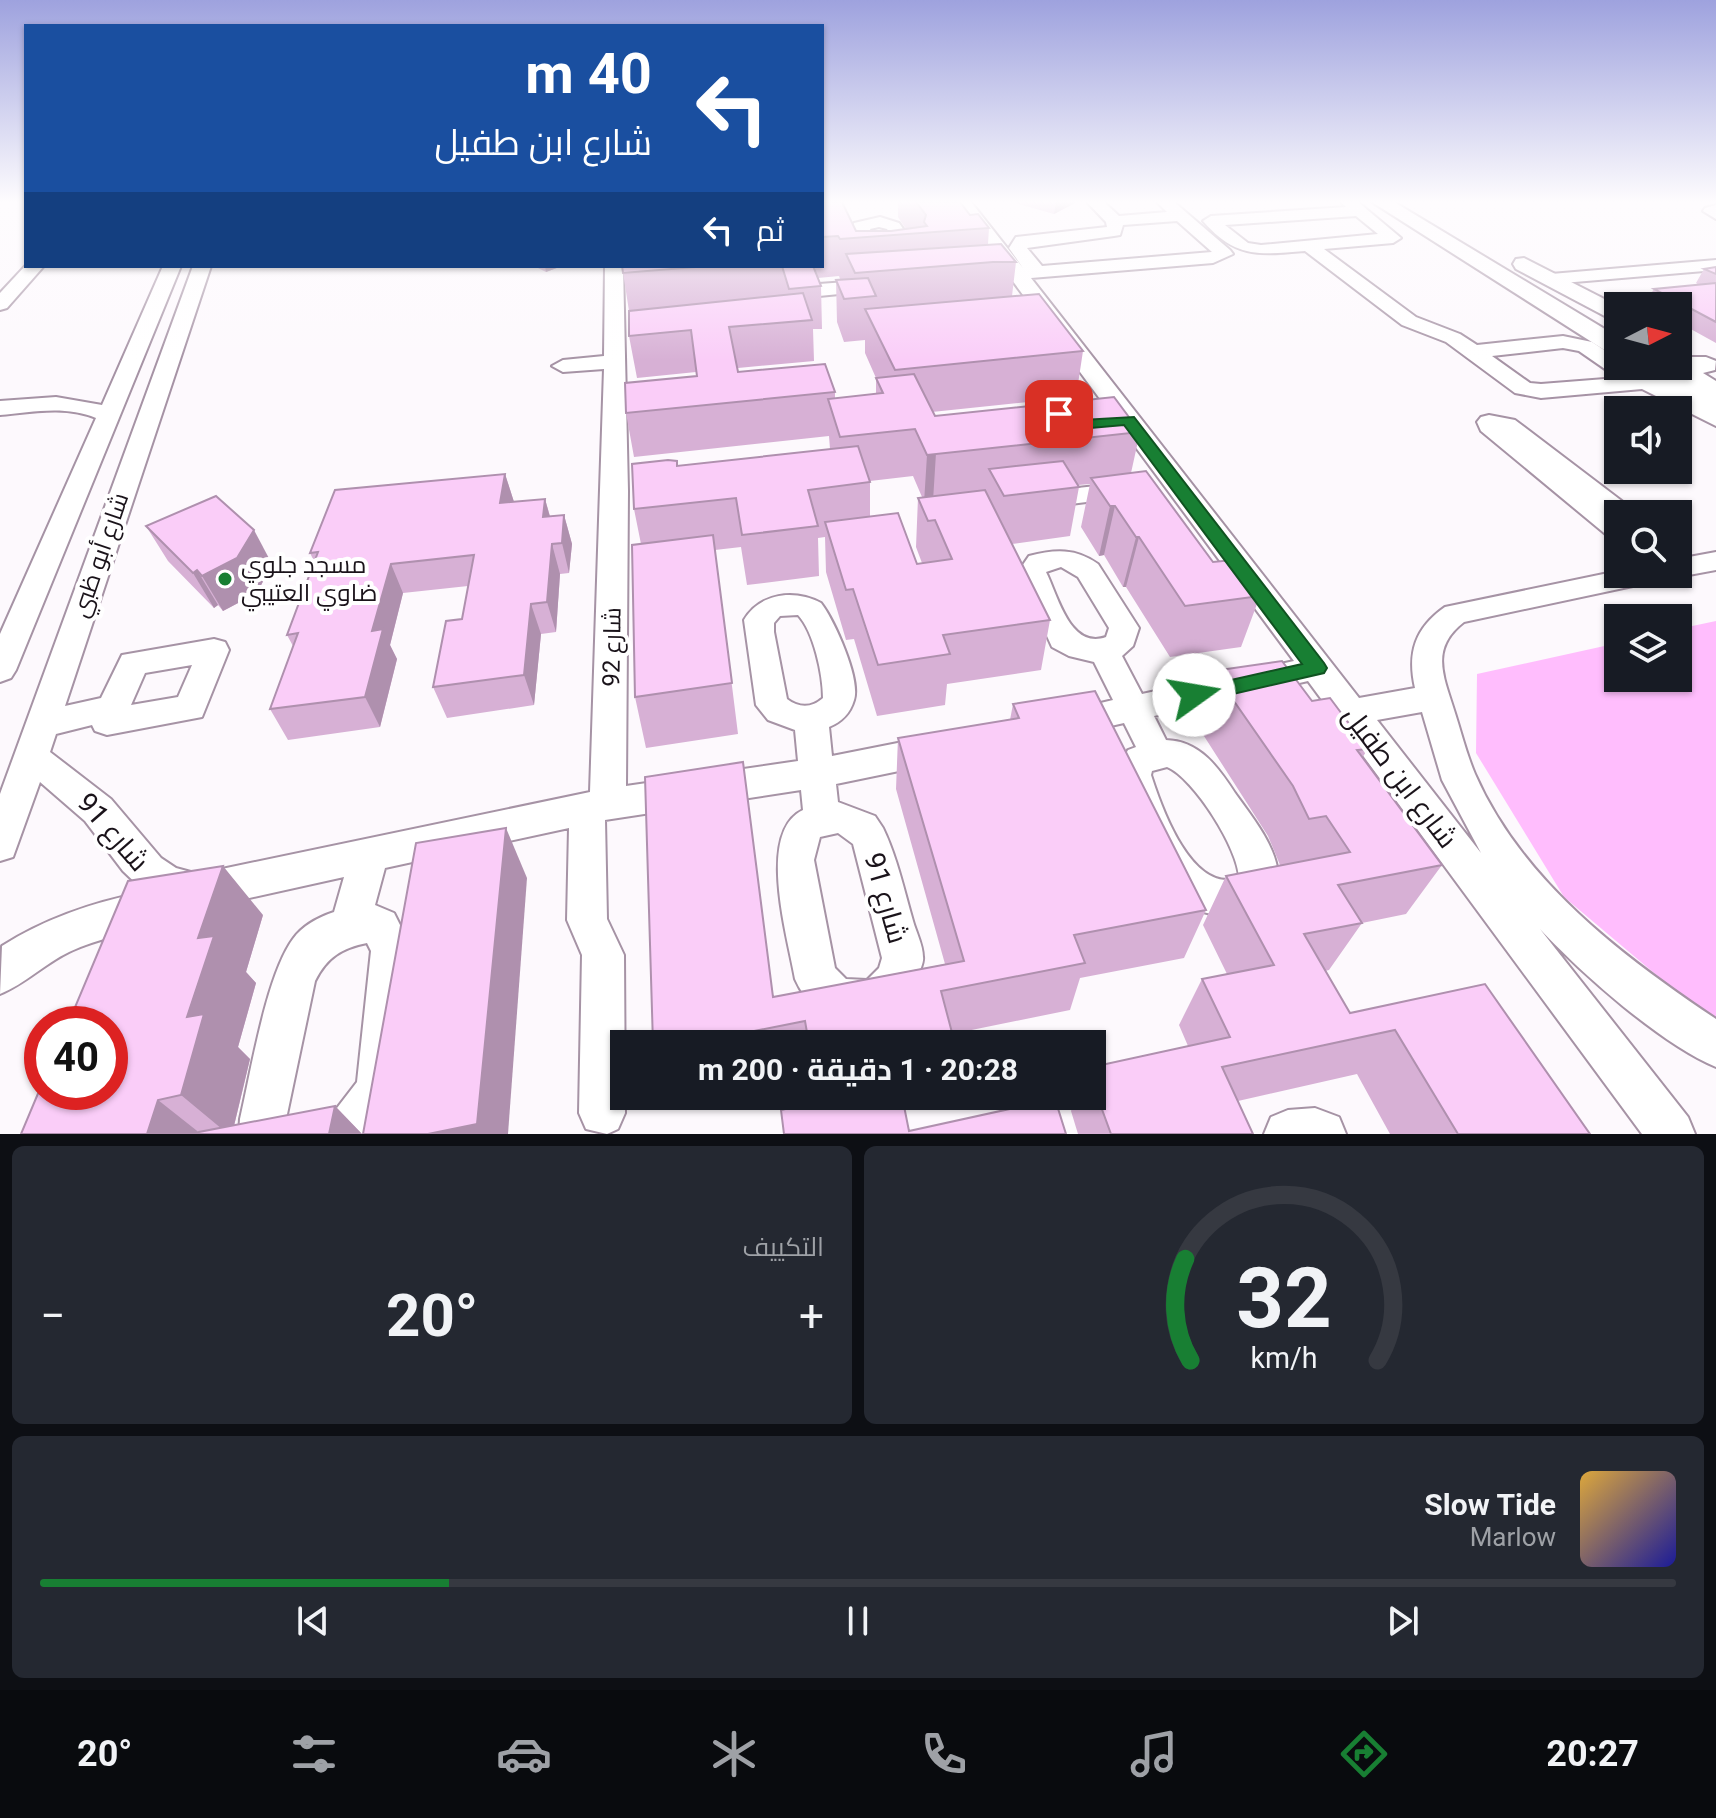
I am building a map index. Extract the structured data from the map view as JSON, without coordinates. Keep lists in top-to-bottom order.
{
  "streets": {
    "street": [
      "شارع أبو ظبي",
      "شارع 92",
      "شارع ابن طفيل",
      "شارع 91"
    ]
  },
  "crossings": [
    ["شارع أبو ظبي", "شارع 91"],
    ["شارع 92", "شارع 91"]
  ],
  "places": ["مسجد جلوي ضاوي العتيبي"],
  "north": "right",
  "page": {
    "turn": ["40 m", "شارع ابن طفيل"],
    "then": "ثم",
    "limit": "40",
    "trip": "20:28 · 1 دقيقة · 200 m",
    "tile": "التكييف",
    "heat": ["−", "20°", "+"],
    "song": ["Slow Tide", "Marlow"],
    "tabs": ["20:27", "20°"],
    "gauge": ["32", "km/h"]
  }
}
